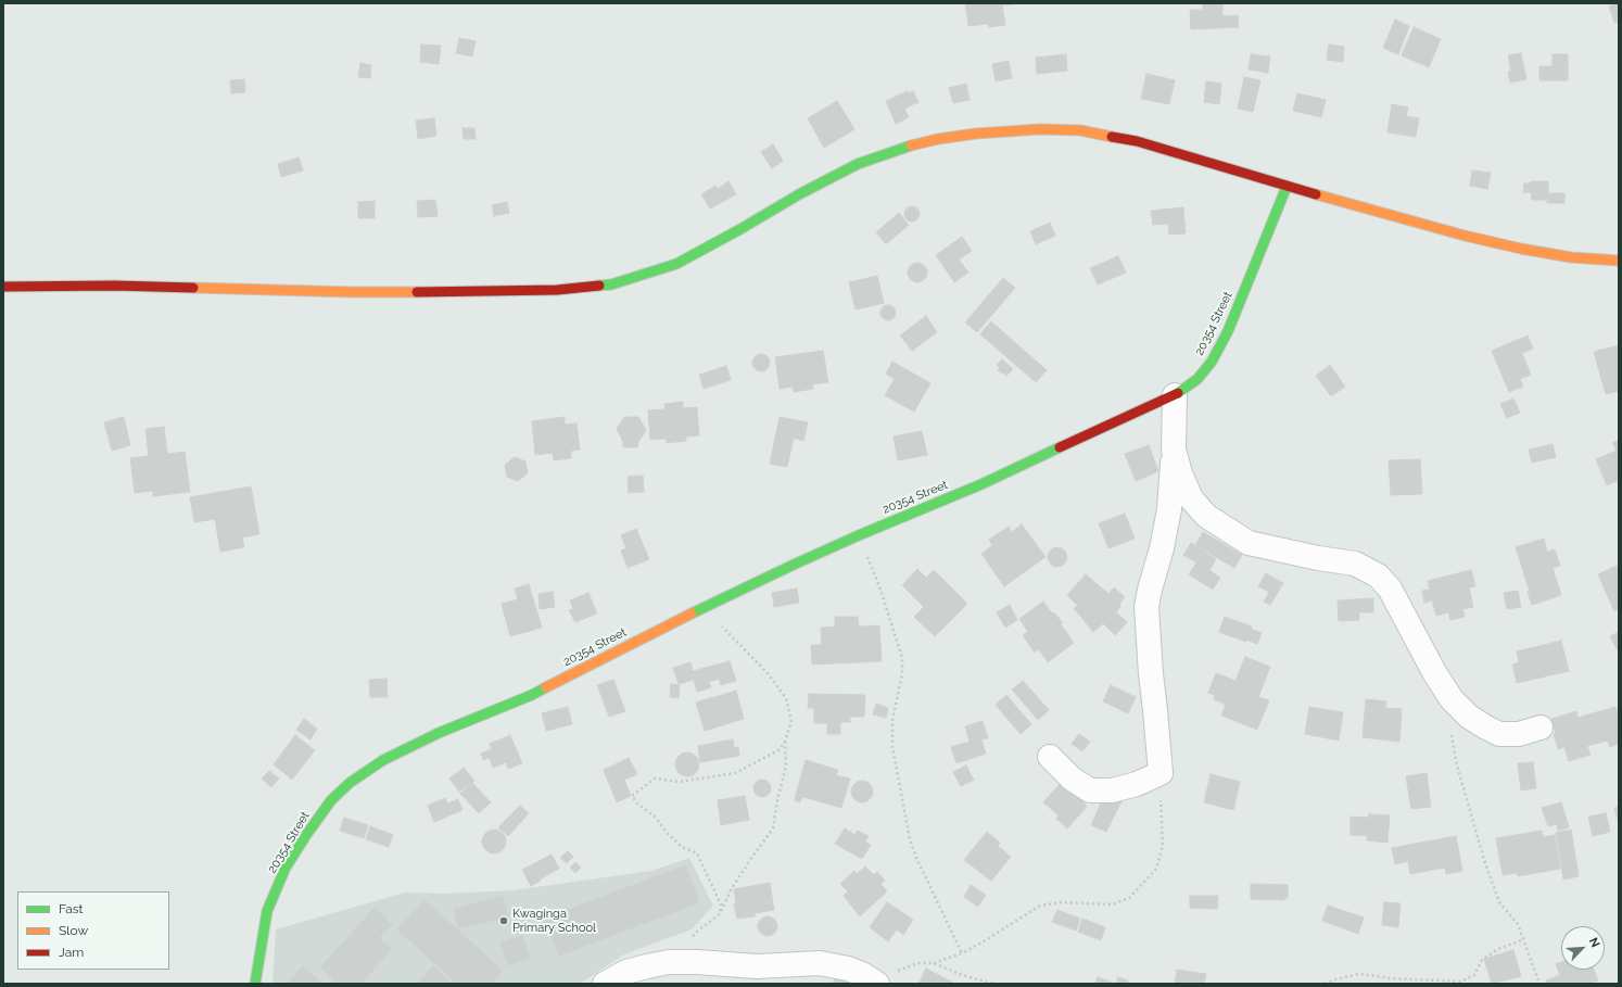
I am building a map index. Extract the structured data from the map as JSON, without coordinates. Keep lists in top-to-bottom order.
{
  "streets": {
    "street": ["20354 Street"]
  },
  "places": ["Kwaginga Primary School"],
  "legend": ["Fast", "Slow", "Jam"],
  "north": "top right"
}
